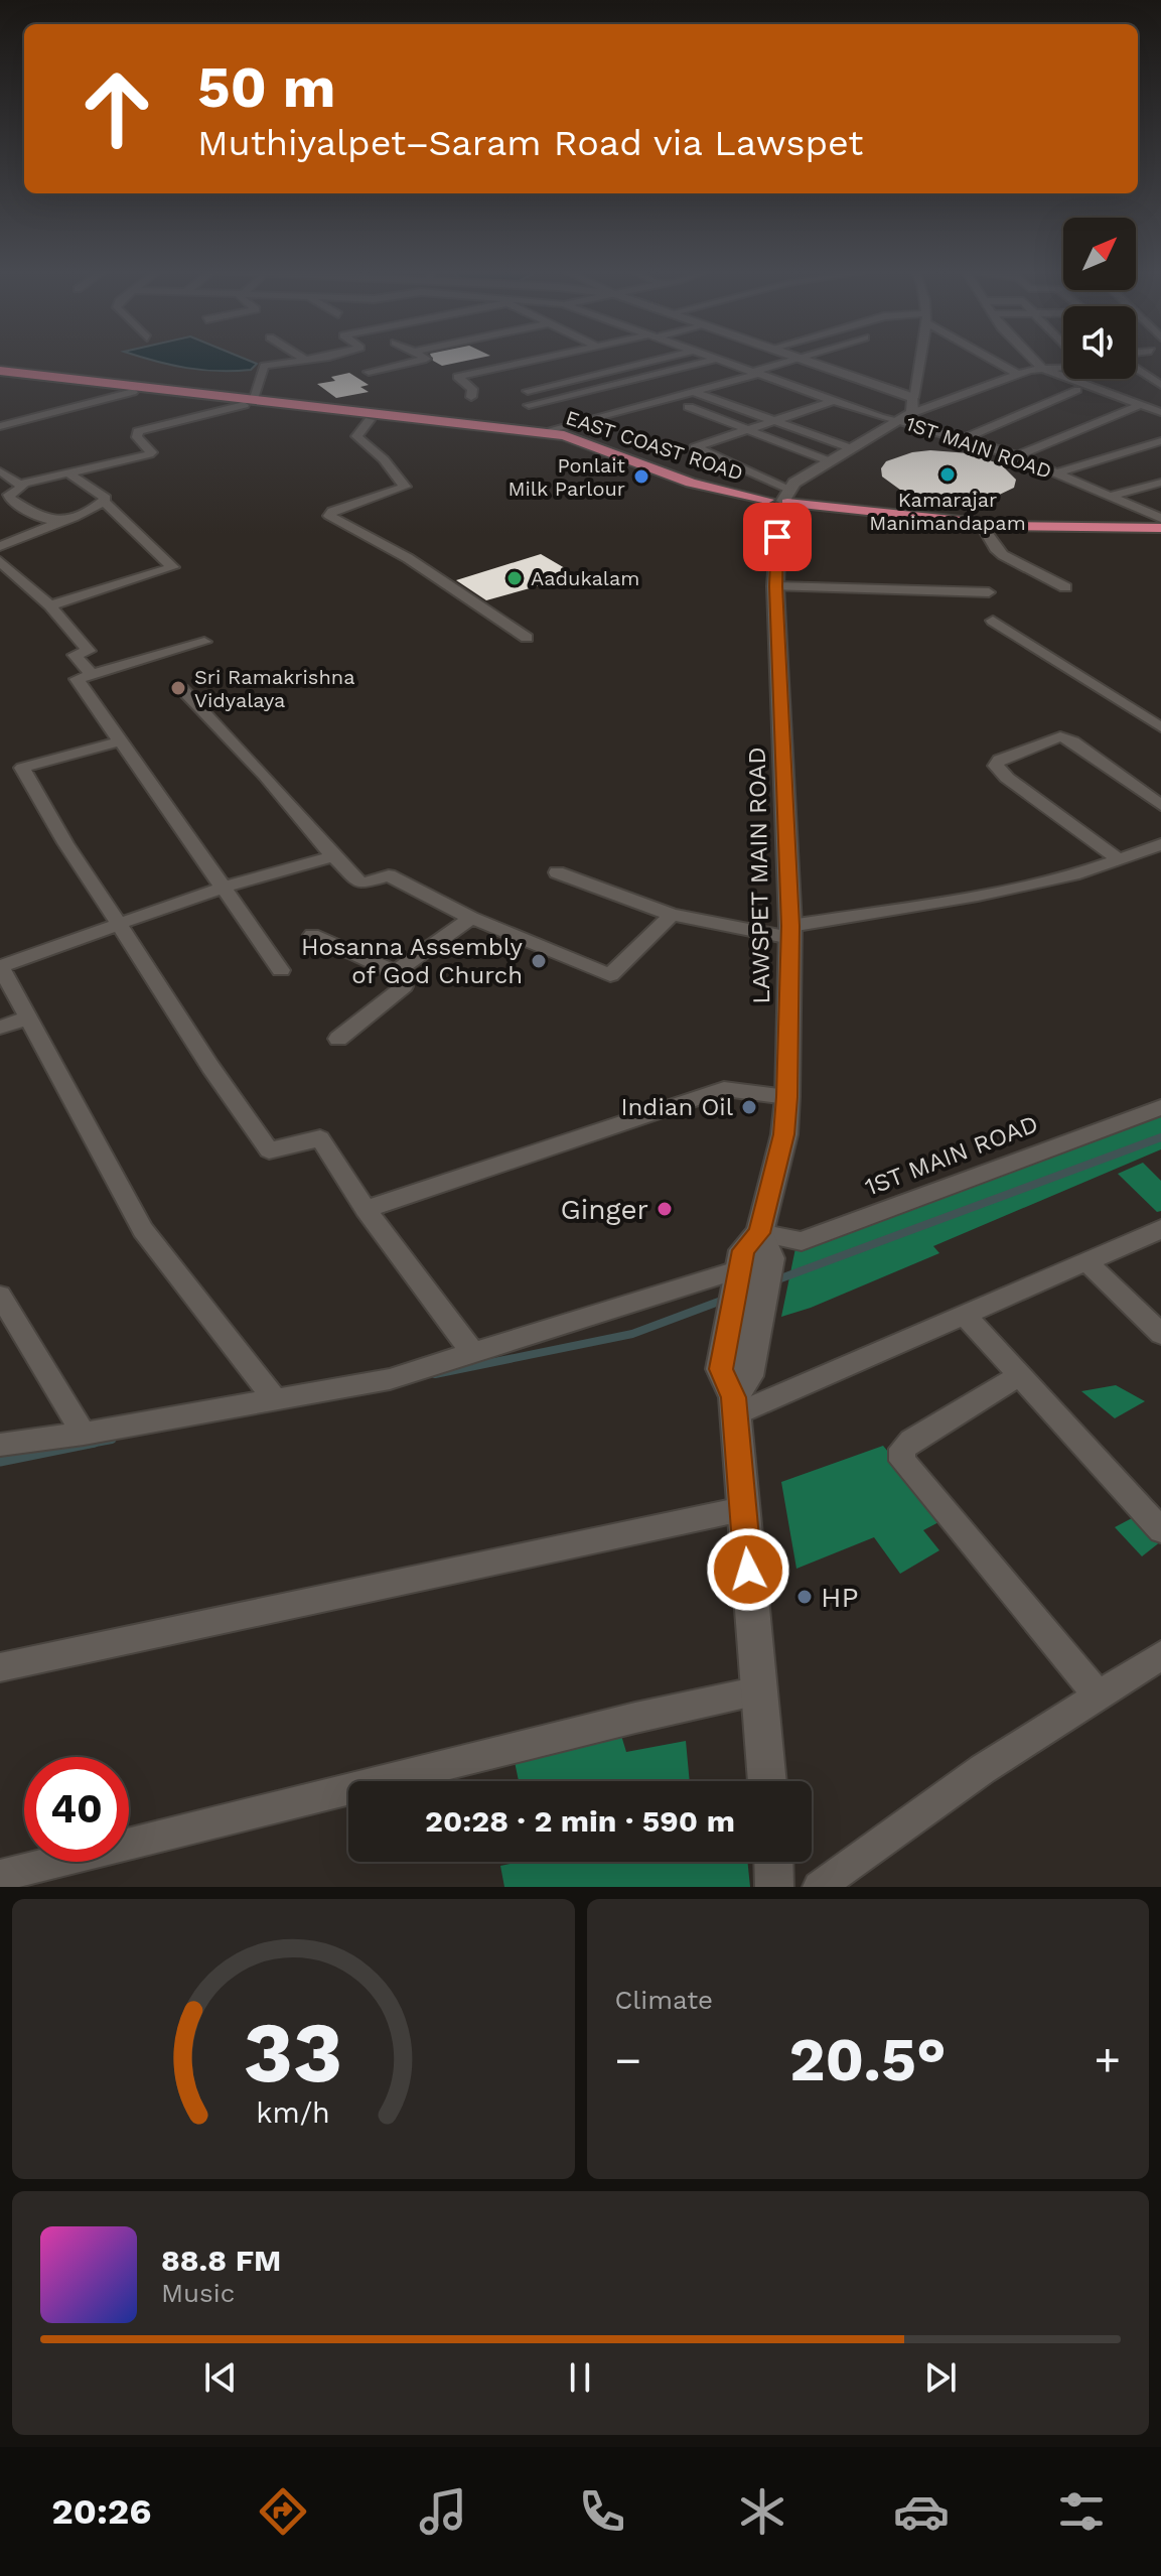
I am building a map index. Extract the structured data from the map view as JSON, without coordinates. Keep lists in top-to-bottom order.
{
  "streets": {
    "highway": ["EAST COAST ROAD"],
    "street": ["1ST MAIN ROAD", "LAWSPET MAIN ROAD"]
  },
  "crossings": [
    ["EAST COAST ROAD", "LAWSPET MAIN ROAD"],
    ["1ST MAIN ROAD", "LAWSPET MAIN ROAD"]
  ],
  "places": [
    "Kamarajar Manimandapam",
    "Ponlait Milk Parlour",
    "Aadukalam",
    "Sri Ramakrishna Vidyalaya",
    "Hosanna Assembly of God Church",
    "Indian Oil",
    "Ginger",
    "HP"
  ],
  "north": "top right",
  "page": {
    "turn": ["50 m", "Muthiyalpet–Saram Road via Lawspet"],
    "limit": "40",
    "trip": "20:28 · 2 min · 590 m",
    "tile": "Climate",
    "heat": ["−", "20.5°", "+"],
    "song": ["88.8 FM", "Music"],
    "tabs": "20:26",
    "gauge": ["33", "km/h"]
  }
}
